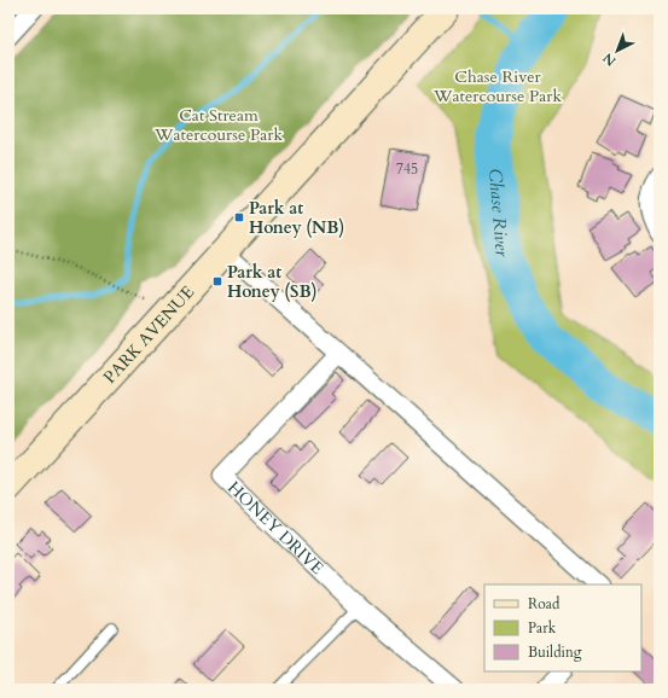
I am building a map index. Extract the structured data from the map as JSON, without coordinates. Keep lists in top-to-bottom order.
{
  "streets": {
    "street": ["PARK AVENUE", "HONEY DRIVE"]
  },
  "water": ["Chase River"],
  "parks": ["Chase River Watercourse Park", "Cat Stream Watercourse Park"],
  "places": {
    "transit": ["Park at Honey (NB)", "Park at Honey (SB)"]
  },
  "house_numbers": ["745"],
  "legend": ["Road", "Park", "Building"],
  "north": "bottom left"
}
